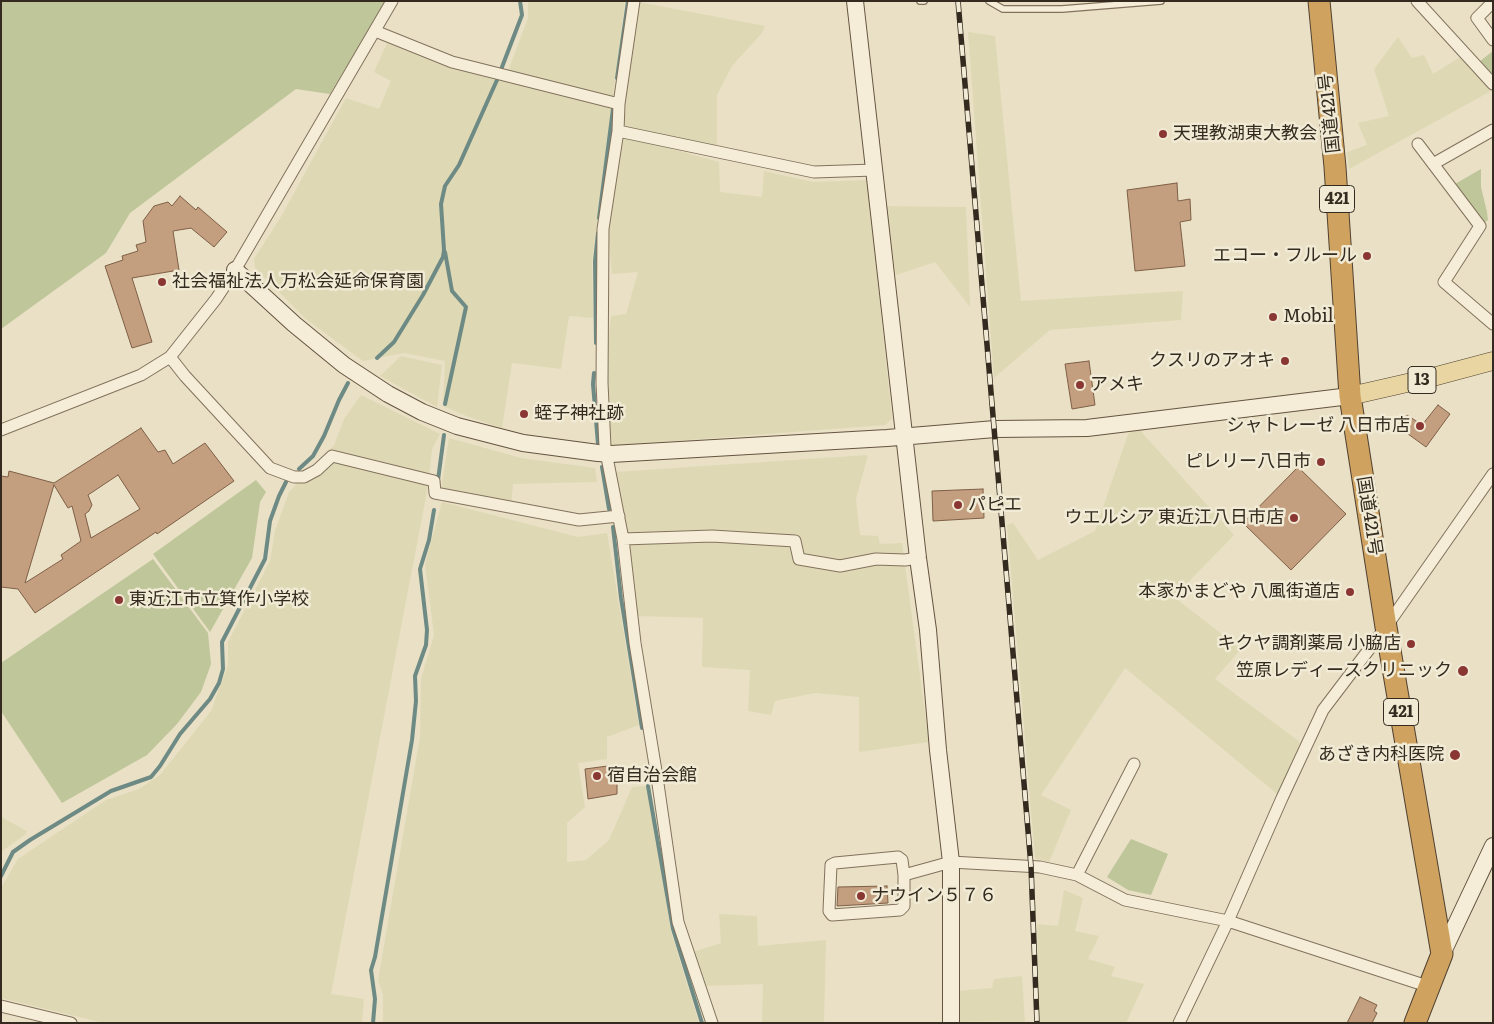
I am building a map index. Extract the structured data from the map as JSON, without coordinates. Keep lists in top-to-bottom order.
{
  "streets": {
    "highway": ["国道421号", "421"],
    "main road": ["13"]
  },
  "crossings": [
    ["国道421号", "13"]
  ],
  "places": [
    "天理教湖東大教会",
    "エコー・フルール",
    "社会福祉法人万松会延命保育園",
    "Mobil",
    "クスリのアオキ",
    "アメキ",
    "蛭子神社跡",
    "シャトレーゼ 八日市店",
    "ピレリー八日市",
    "パピエ",
    "ウエルシア 東近江八日市店",
    "本家かまどや 八風街道店",
    "東近江市立箕作小学校",
    "キクヤ調剤薬局 小脇店",
    "笠原レディースクリニック",
    "あざき内科医院",
    "宿自治会館",
    "ナウイン５７６"
  ]
}
